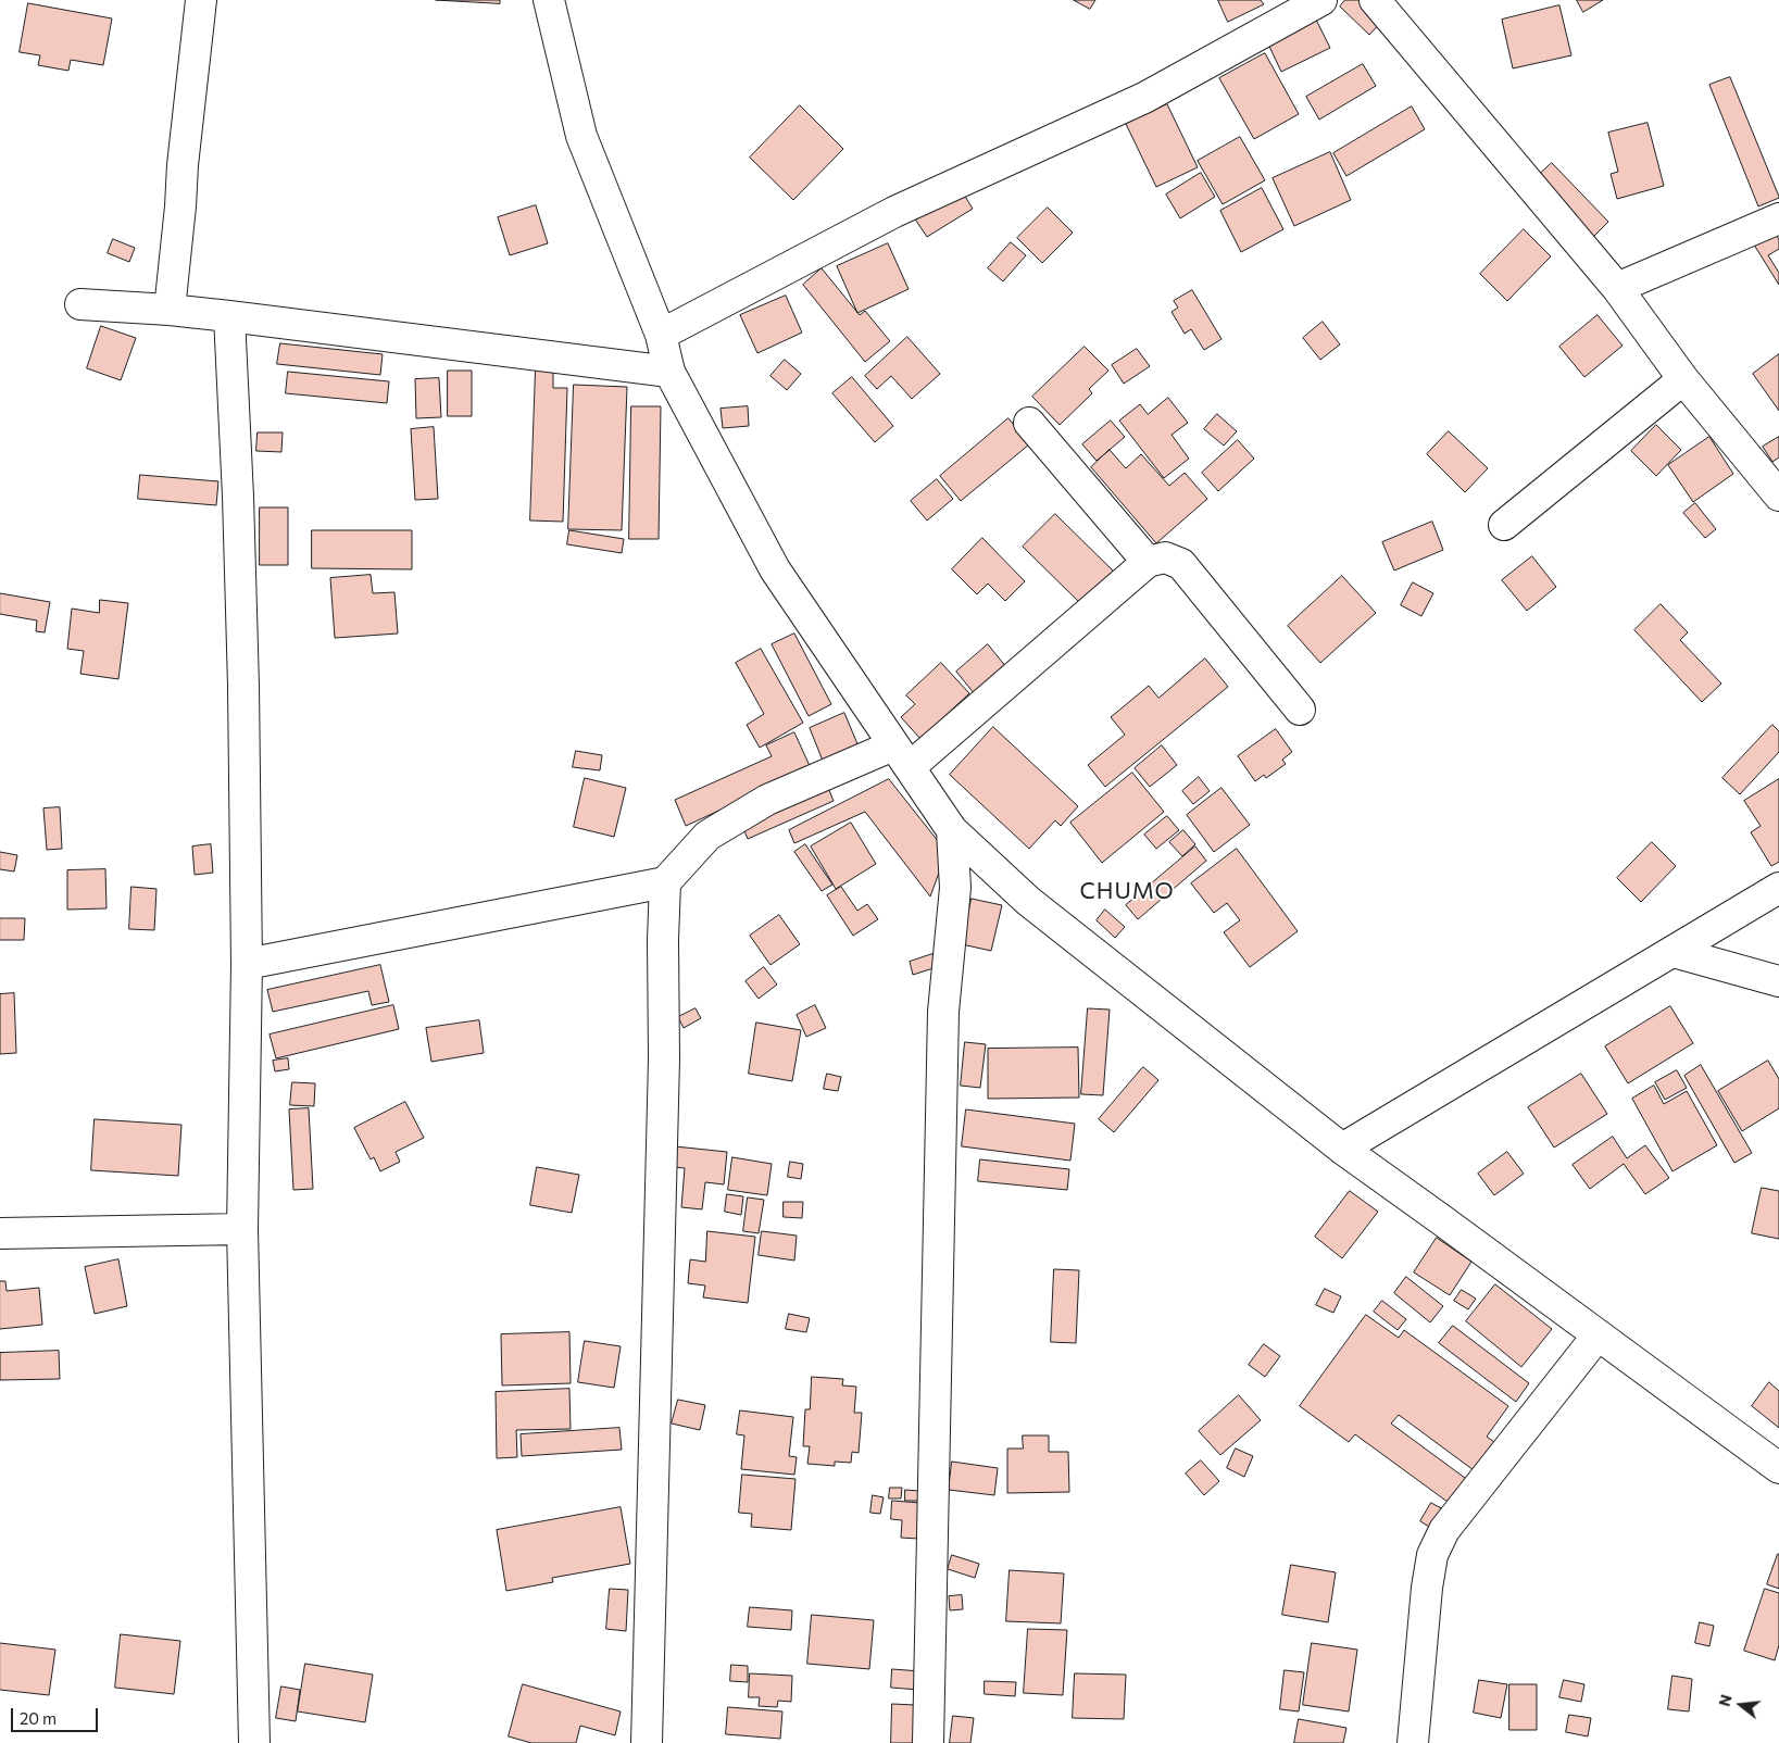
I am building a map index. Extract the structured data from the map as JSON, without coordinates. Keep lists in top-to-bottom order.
{
  "districts": ["CHUMO"],
  "scale_bar": "20 m",
  "north": "left"
}
